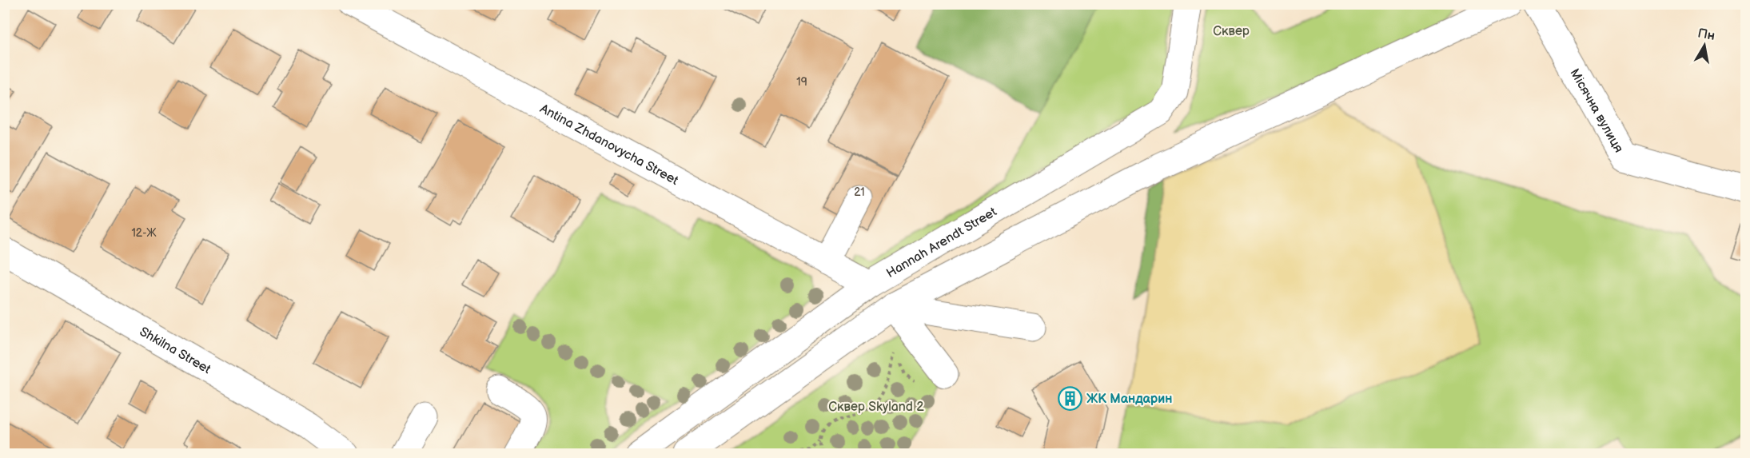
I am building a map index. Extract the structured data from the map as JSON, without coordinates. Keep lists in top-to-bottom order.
{
  "streets": {
    "street": [
      "Місячна вулиця",
      "Antina Zhdanovycha Street",
      "Hannah Arendt Street",
      "Shkilna Street"
    ]
  },
  "crossings": [
    ["Antina Zhdanovycha Street", "Hannah Arendt Street"]
  ],
  "parks": ["Сквер", "Сквер Skyland 2"],
  "places": {
    "building": ["ЖК Мандарин"]
  },
  "house_numbers": ["19", "21", "12-Ж"],
  "north": "top"
}
